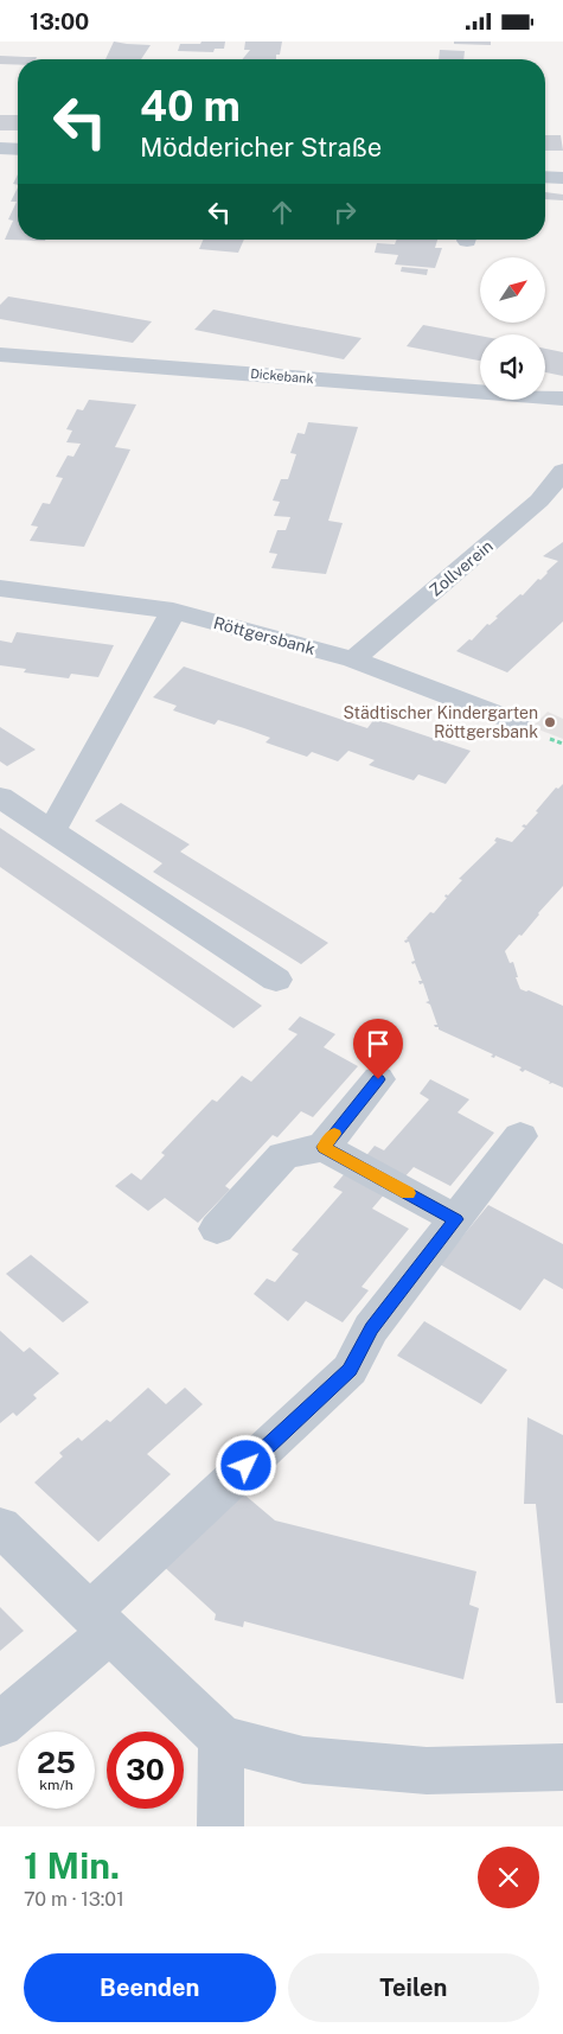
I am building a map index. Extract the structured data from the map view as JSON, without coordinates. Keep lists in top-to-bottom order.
{
  "streets": {
    "street": ["Dickebank", "Zollverein", "Röttgersbank"]
  },
  "crossings": [
    ["Zollverein", "Röttgersbank"]
  ],
  "places": ["Städtischer Kindergarten Röttgersbank"],
  "north": "top right",
  "page": {
    "status": "13:00",
    "turn": ["40 m", "Möddericher Straße"],
    "speed": "25 km/h",
    "limit": "30",
    "heading": ["1 Min.", "70 m · 13:01"],
    "buttons": ["Beenden", "Teilen"]
  }
}
